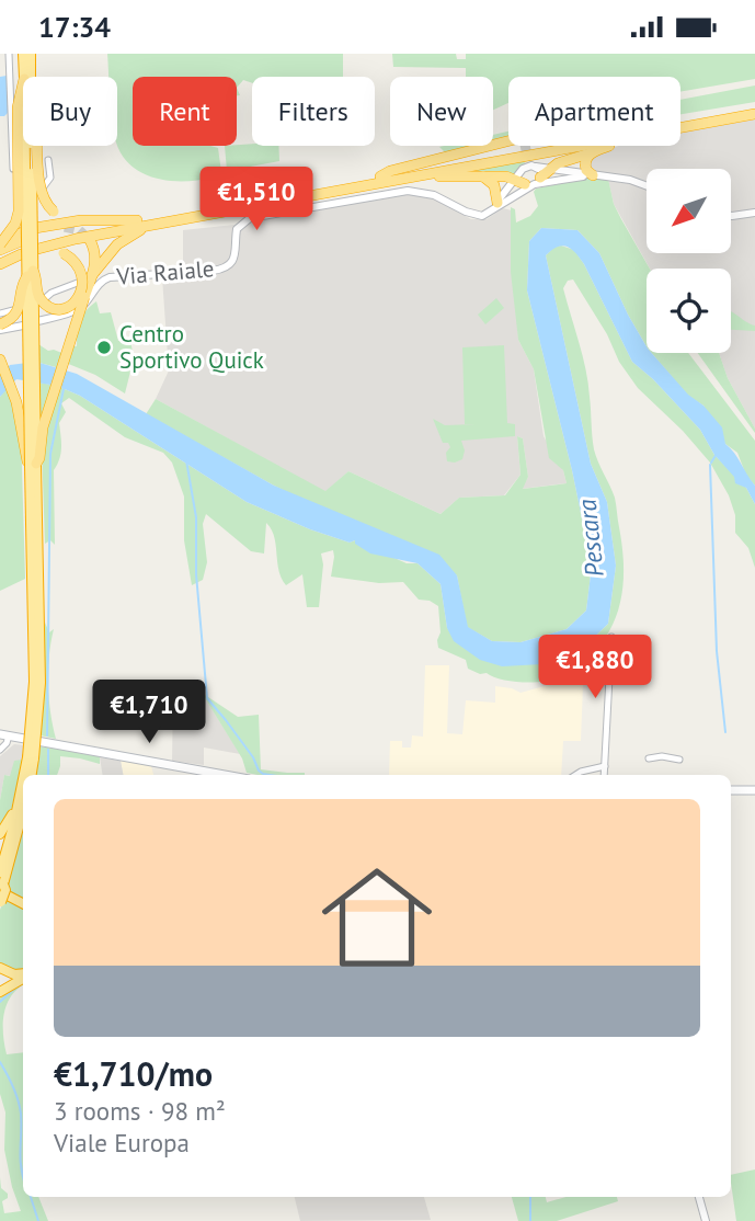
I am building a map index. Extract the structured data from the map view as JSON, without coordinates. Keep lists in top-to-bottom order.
{
  "streets": {
    "street": ["Via Raiale"]
  },
  "water": ["Pescara"],
  "places": ["Centro Sportivo Quick"],
  "north": "bottom left",
  "page": {
    "status": "17:34",
    "chip": [
      "Buy",
      "Rent",
      "Filters",
      "New",
      "Apartment"
    ],
    "price": ["€1,510", "€1,880", "€1,710"],
    "list": [
      {
        "name": "€1,710/mo",
        "note": "3 rooms · 98 m² · Viale Europa"
      }
    ]
  }
}
